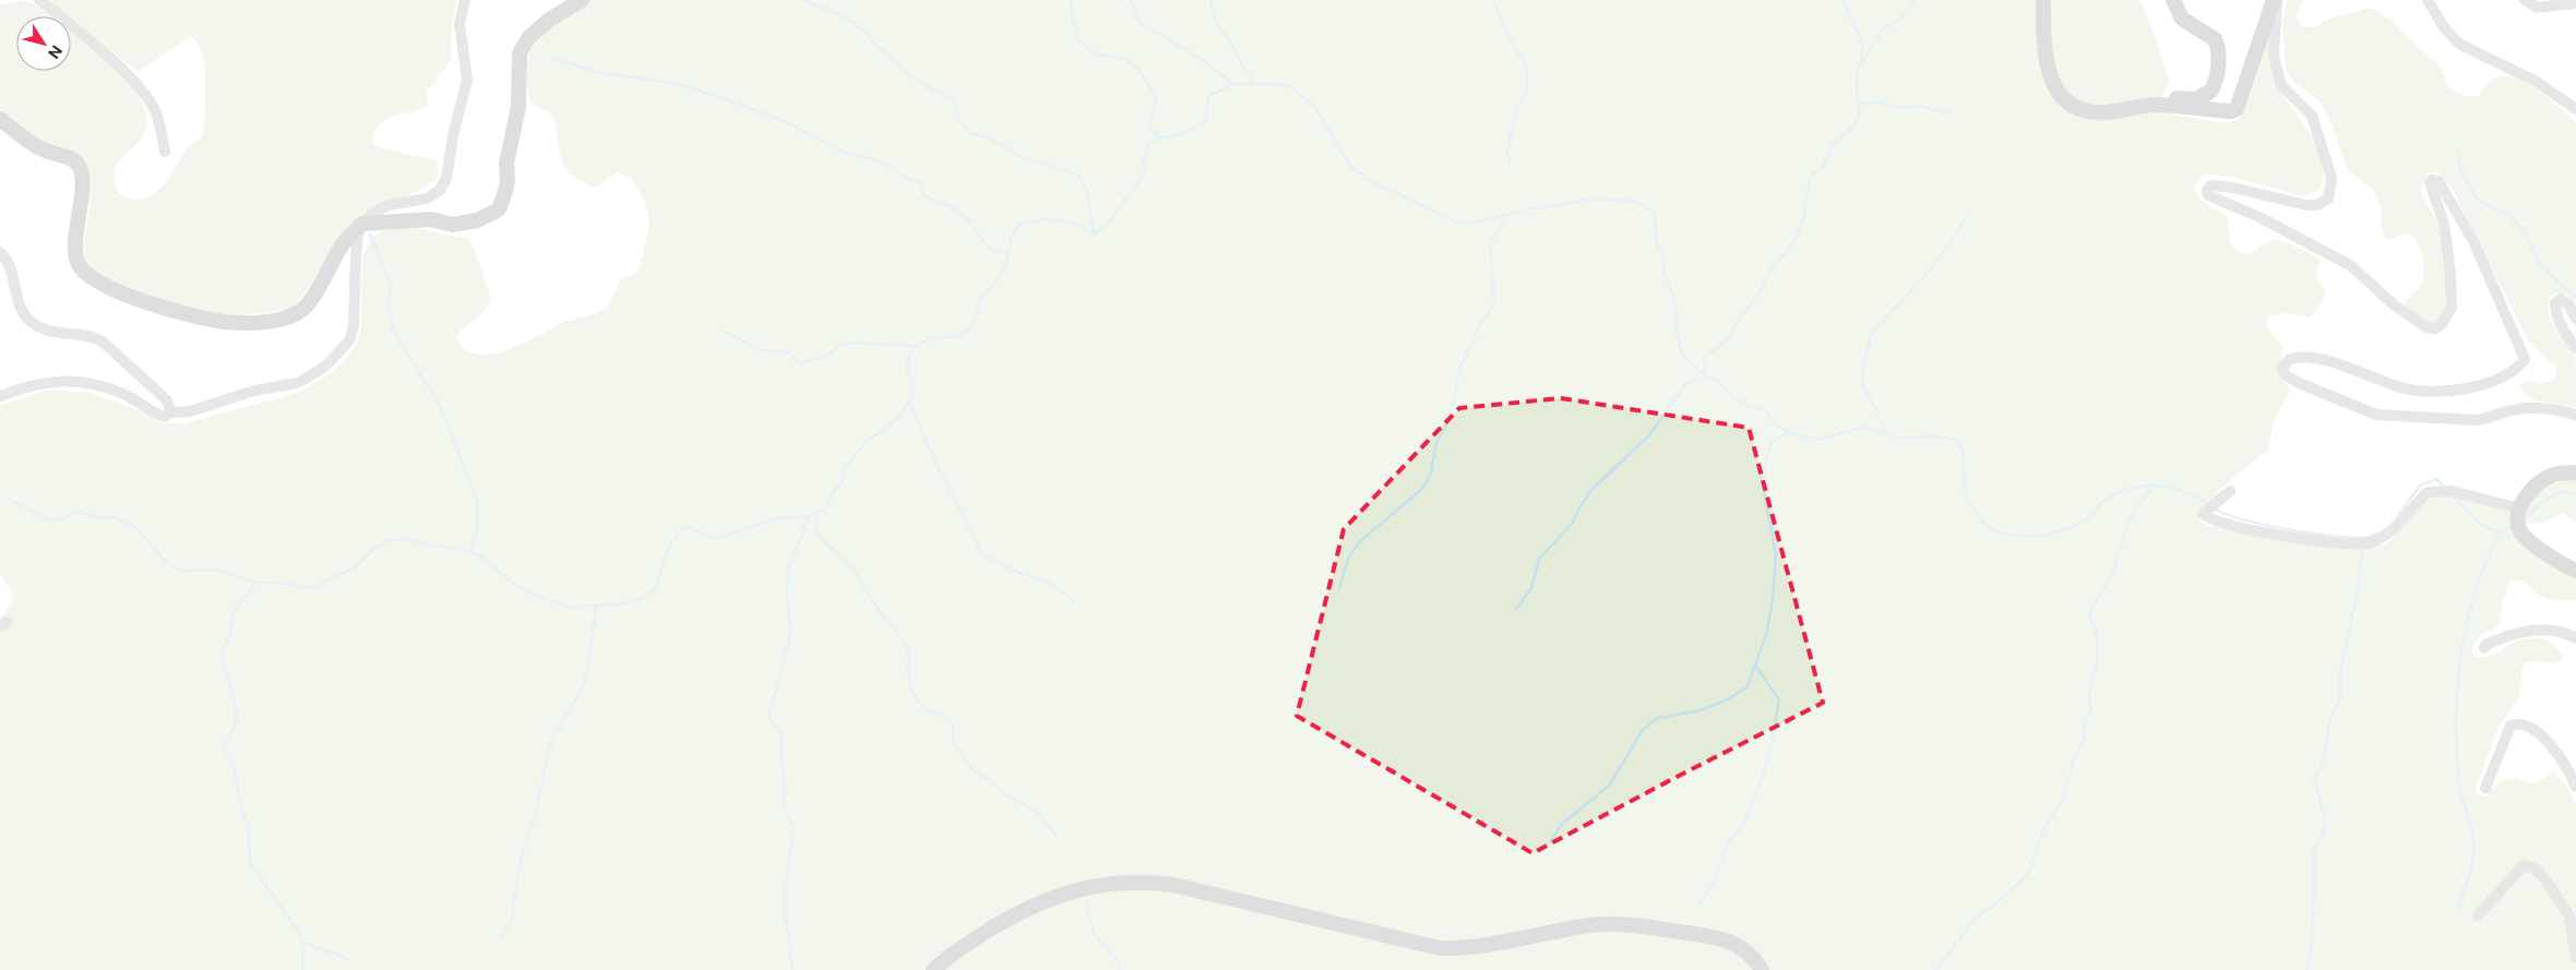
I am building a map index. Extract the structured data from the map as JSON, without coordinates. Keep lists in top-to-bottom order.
{
  "north": "bottom right"
}
